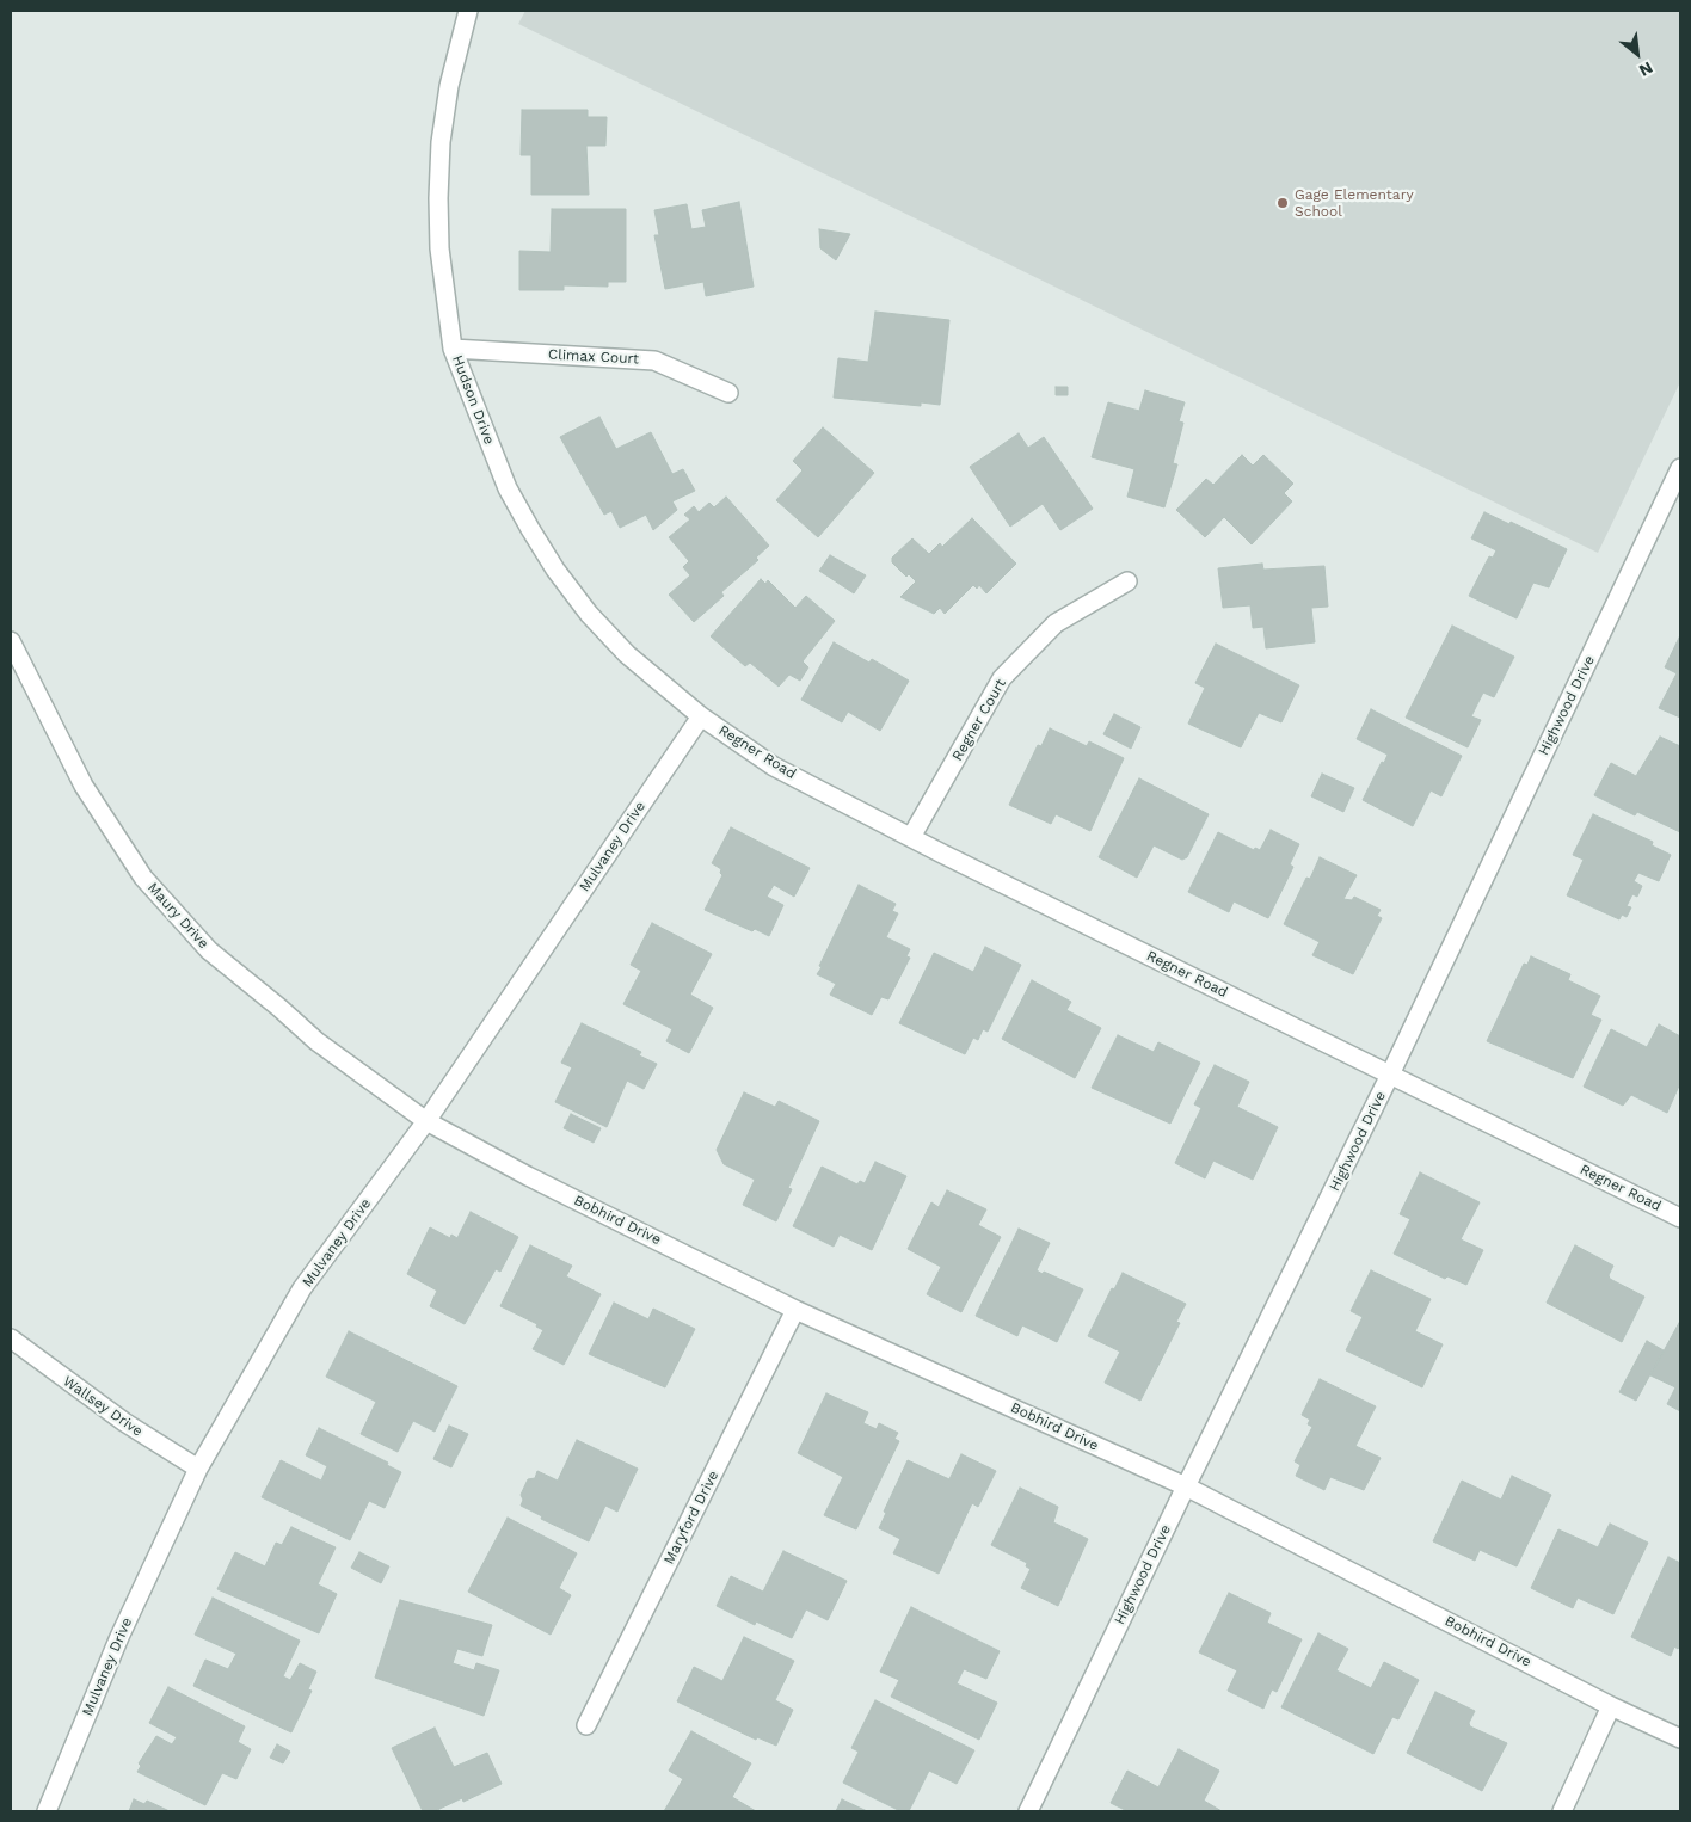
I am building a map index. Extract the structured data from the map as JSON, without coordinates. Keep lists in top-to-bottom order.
{
  "streets": {
    "street": [
      "Climax Court",
      "Hudson Drive",
      "Highwood Drive",
      "Regner Court",
      "Regner Road",
      "Mulvaney Drive",
      "Maury Drive",
      "Bobhird Drive",
      "Wallsey Drive",
      "Maryford Drive"
    ]
  },
  "crossings": [
    ["Climax Court", "Hudson Drive"],
    ["Hudson Drive", "Regner Road"],
    ["Hudson Drive", "Mulvaney Drive"],
    ["Highwood Drive", "Regner Road"],
    ["Highwood Drive", "Bobhird Drive"],
    ["Regner Court", "Regner Road"],
    ["Regner Road", "Mulvaney Drive"],
    ["Mulvaney Drive", "Maury Drive"],
    ["Mulvaney Drive", "Bobhird Drive"],
    ["Mulvaney Drive", "Wallsey Drive"],
    ["Maury Drive", "Bobhird Drive"],
    ["Bobhird Drive", "Maryford Drive"]
  ],
  "places": ["Gage Elementary School"],
  "north": "bottom right"
}
